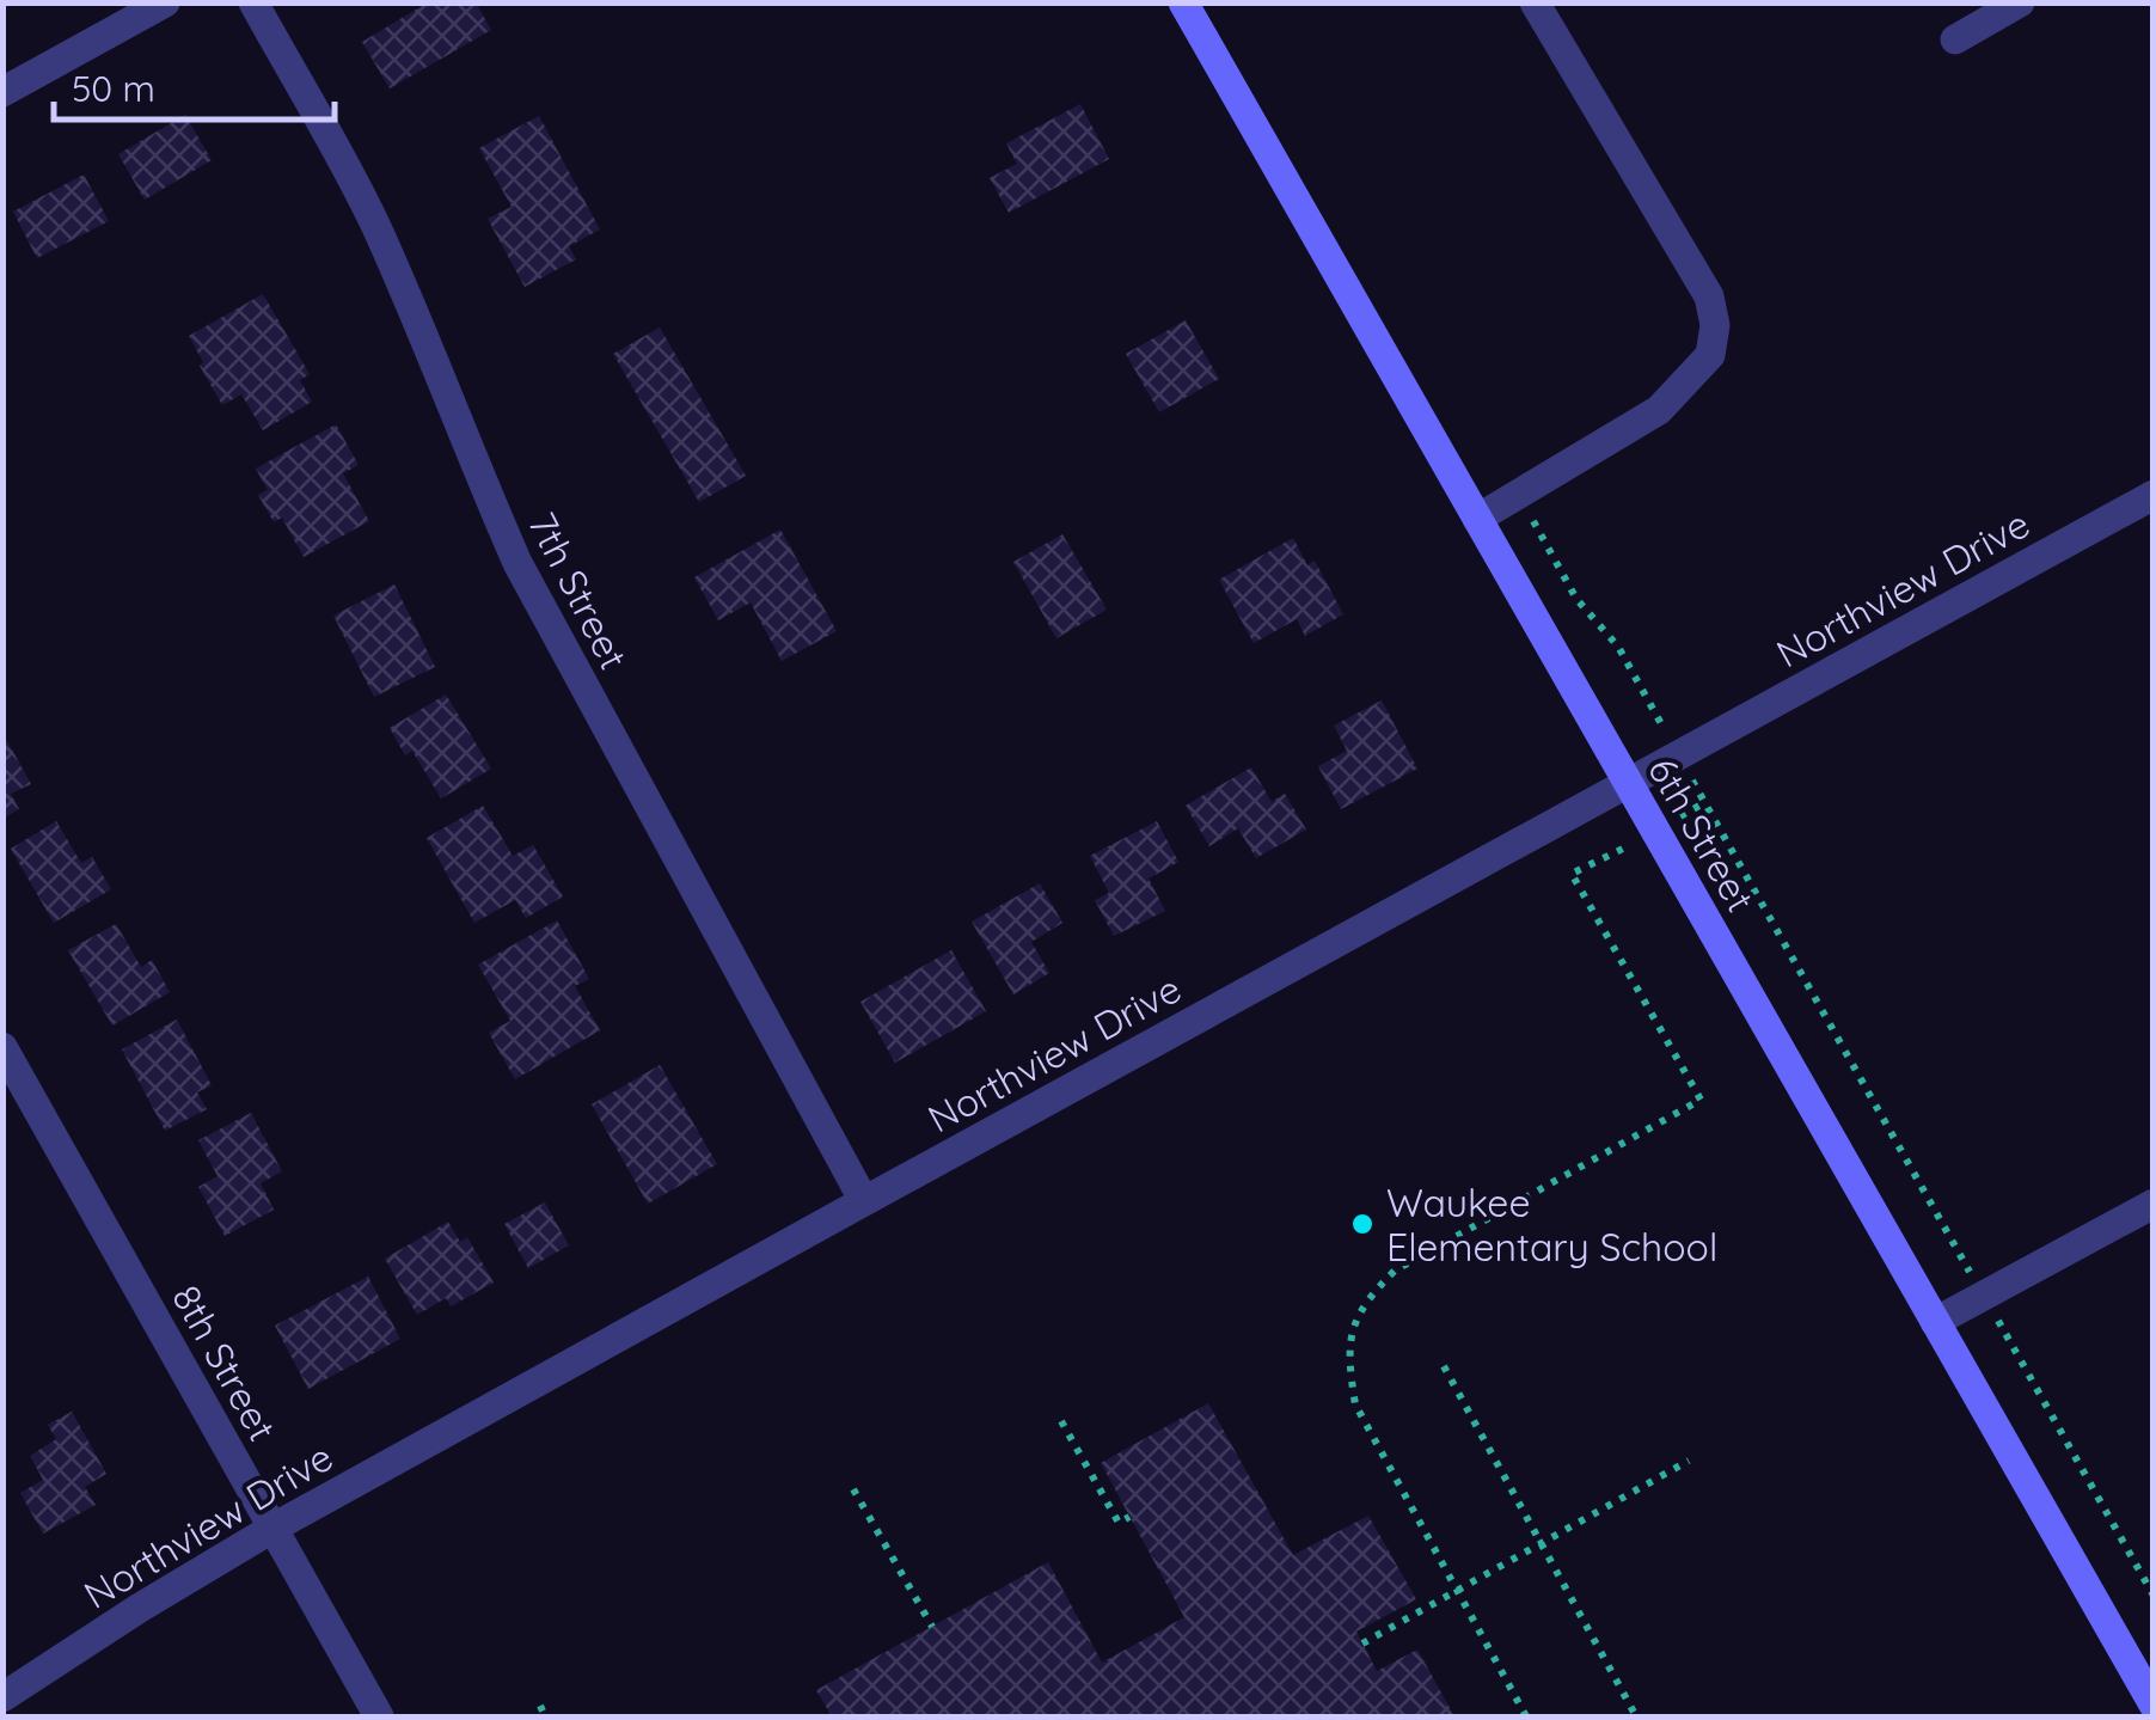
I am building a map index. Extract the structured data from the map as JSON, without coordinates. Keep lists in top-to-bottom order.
{
  "streets": {
    "main road": ["6th Street"],
    "street": ["Northview Drive", "7th Street", "8th Street"]
  },
  "crossings": [
    ["Northview Drive", "7th Street"],
    ["Northview Drive", "6th Street"],
    ["Northview Drive", "8th Street"]
  ],
  "places": ["Waukee Elementary School"],
  "scale_bar": "50 m"
}
